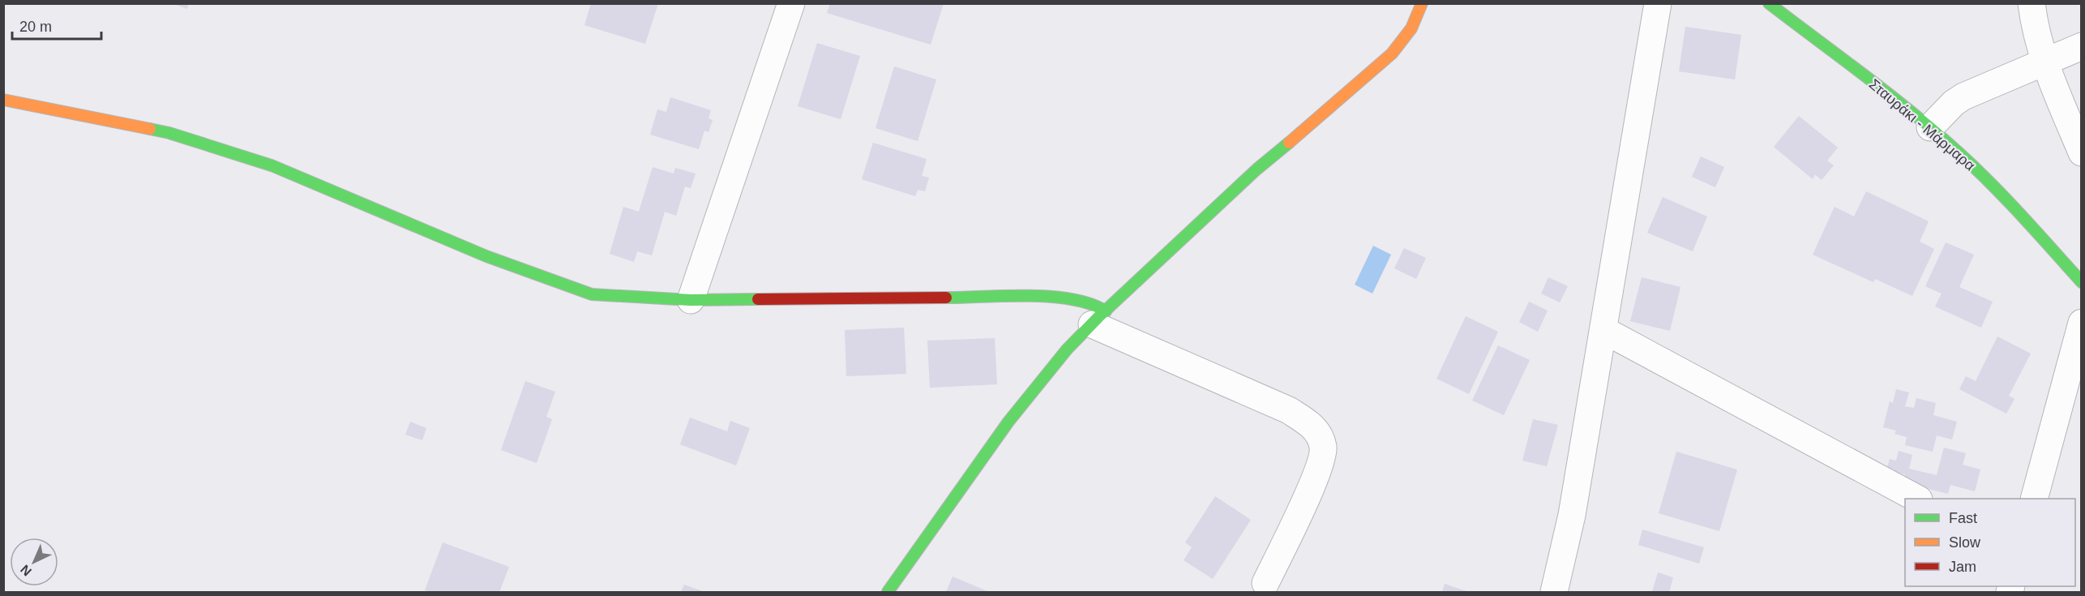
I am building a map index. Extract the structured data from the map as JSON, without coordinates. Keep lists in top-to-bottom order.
{
  "streets": {
    "street": ["Σταυράκι - Μάρμαρα"]
  },
  "legend": ["Fast", "Slow", "Jam"],
  "scale_bar": "20 m",
  "north": "bottom left"
}
